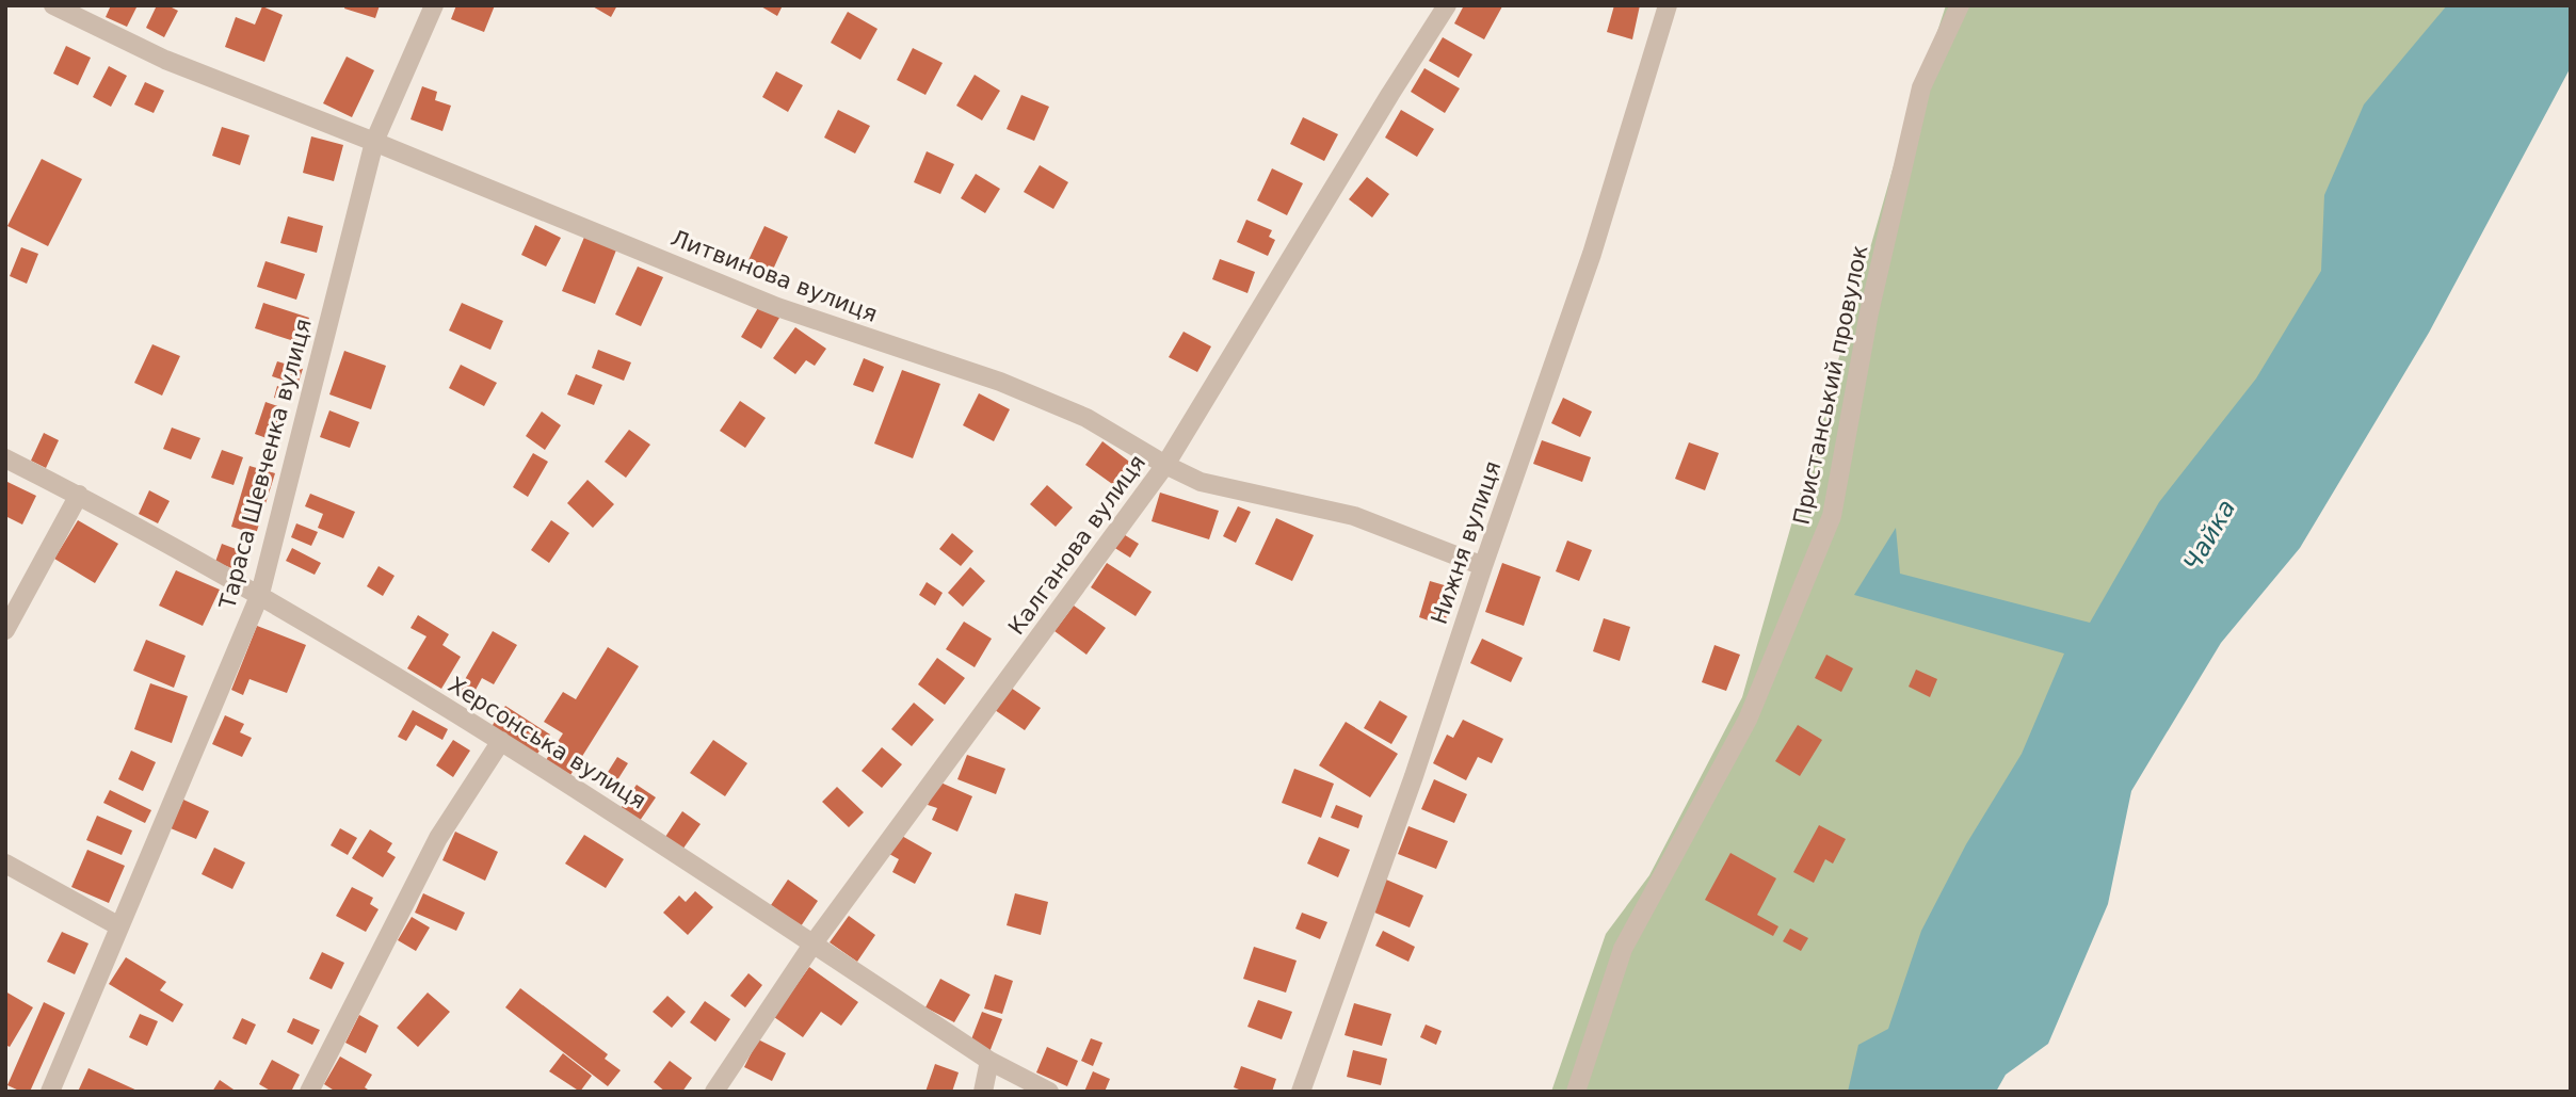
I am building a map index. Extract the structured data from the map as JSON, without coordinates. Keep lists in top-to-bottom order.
{
  "streets": {
    "street": [
      "Литвинова вулиця",
      "Пристанський провулок",
      "Тараса Шевченка вулиця",
      "Нижня вулиця",
      "Калганова вулиця",
      "Херсонська вулиця"
    ]
  },
  "crossings": [
    ["Литвинова вулиця", "Тараса Шевченка вулиця"],
    ["Литвинова вулиця", "Нижня вулиця"],
    ["Литвинова вулиця", "Калганова вулиця"],
    ["Тараса Шевченка вулиця", "Херсонська вулиця"],
    ["Калганова вулиця", "Херсонська вулиця"]
  ],
  "water": ["Чайка"]
}
